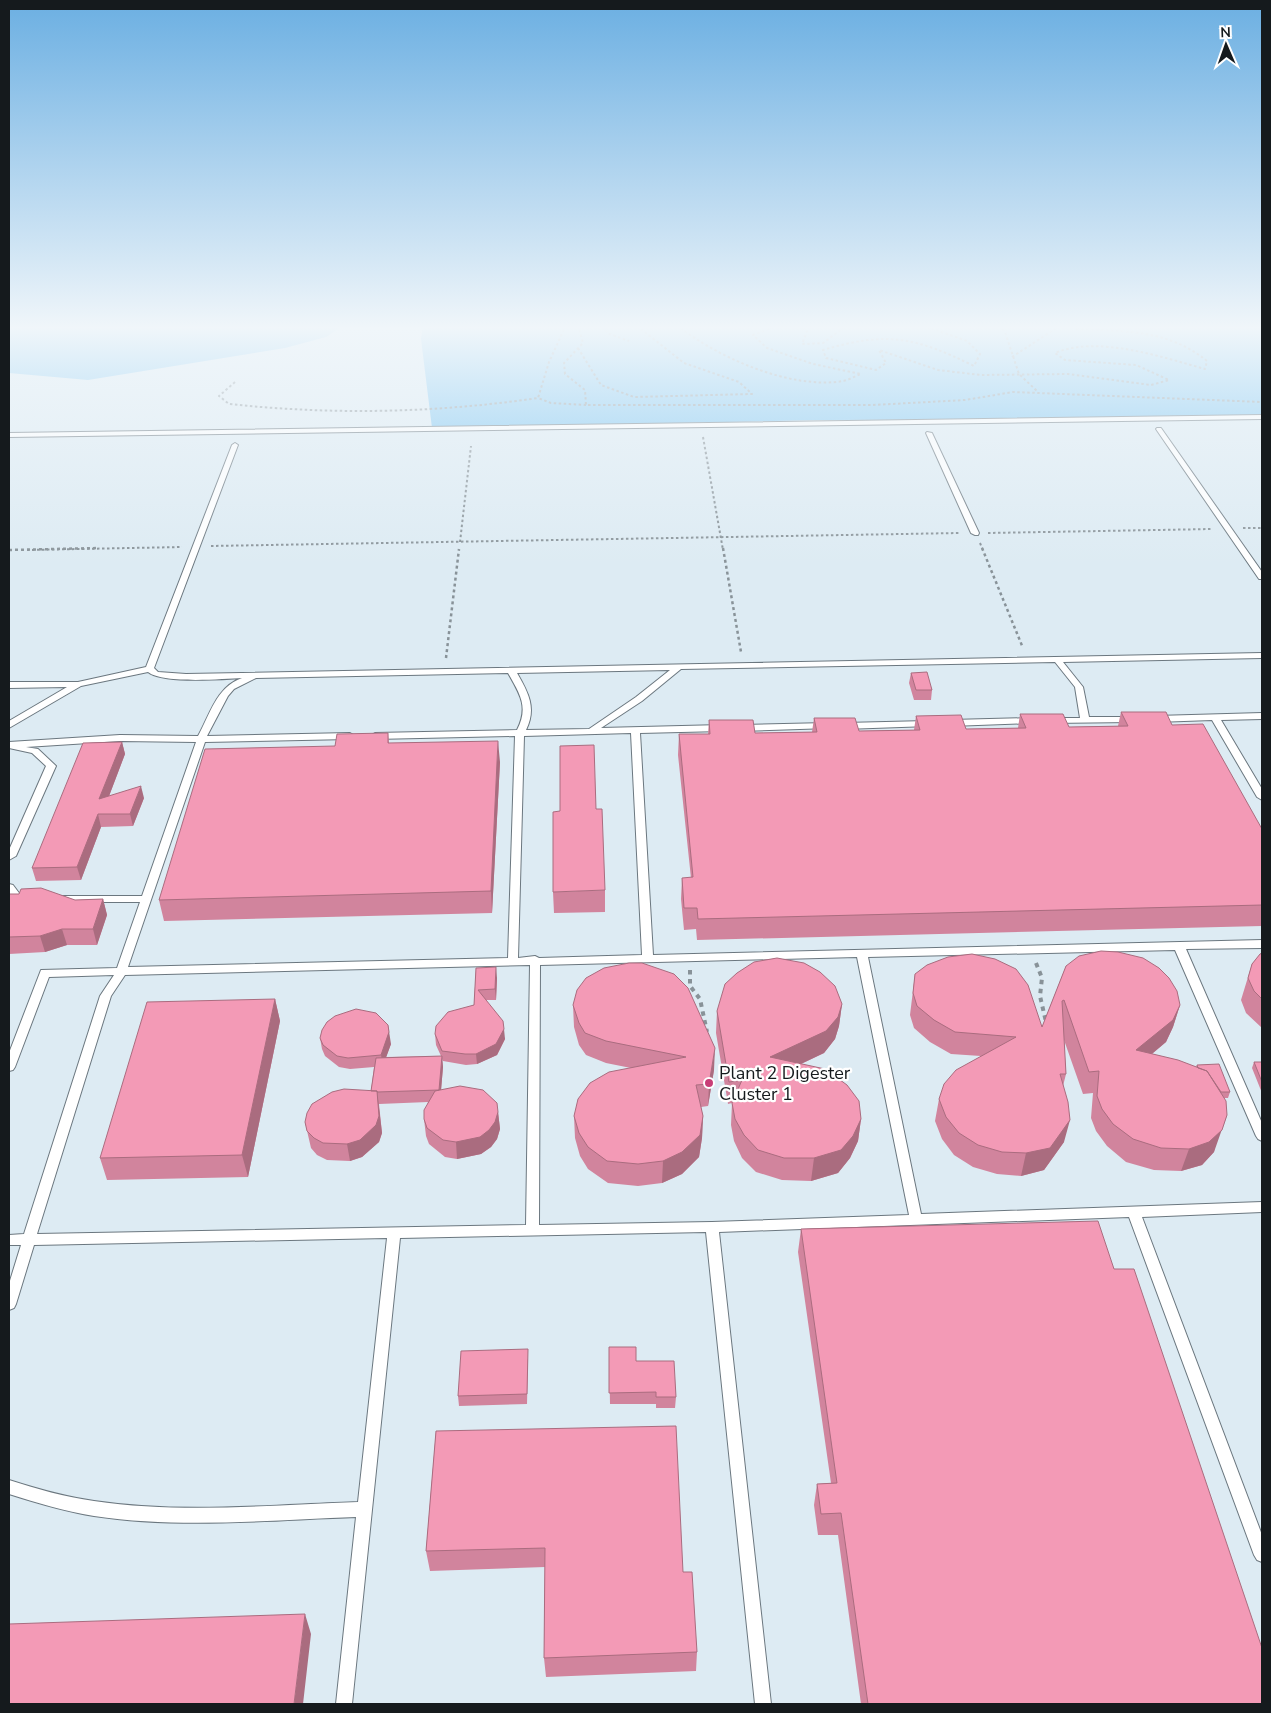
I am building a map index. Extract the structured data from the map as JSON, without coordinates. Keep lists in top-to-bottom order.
{
  "places": ["Plant 2 Digester Cluster 1"],
  "north": "top"
}
